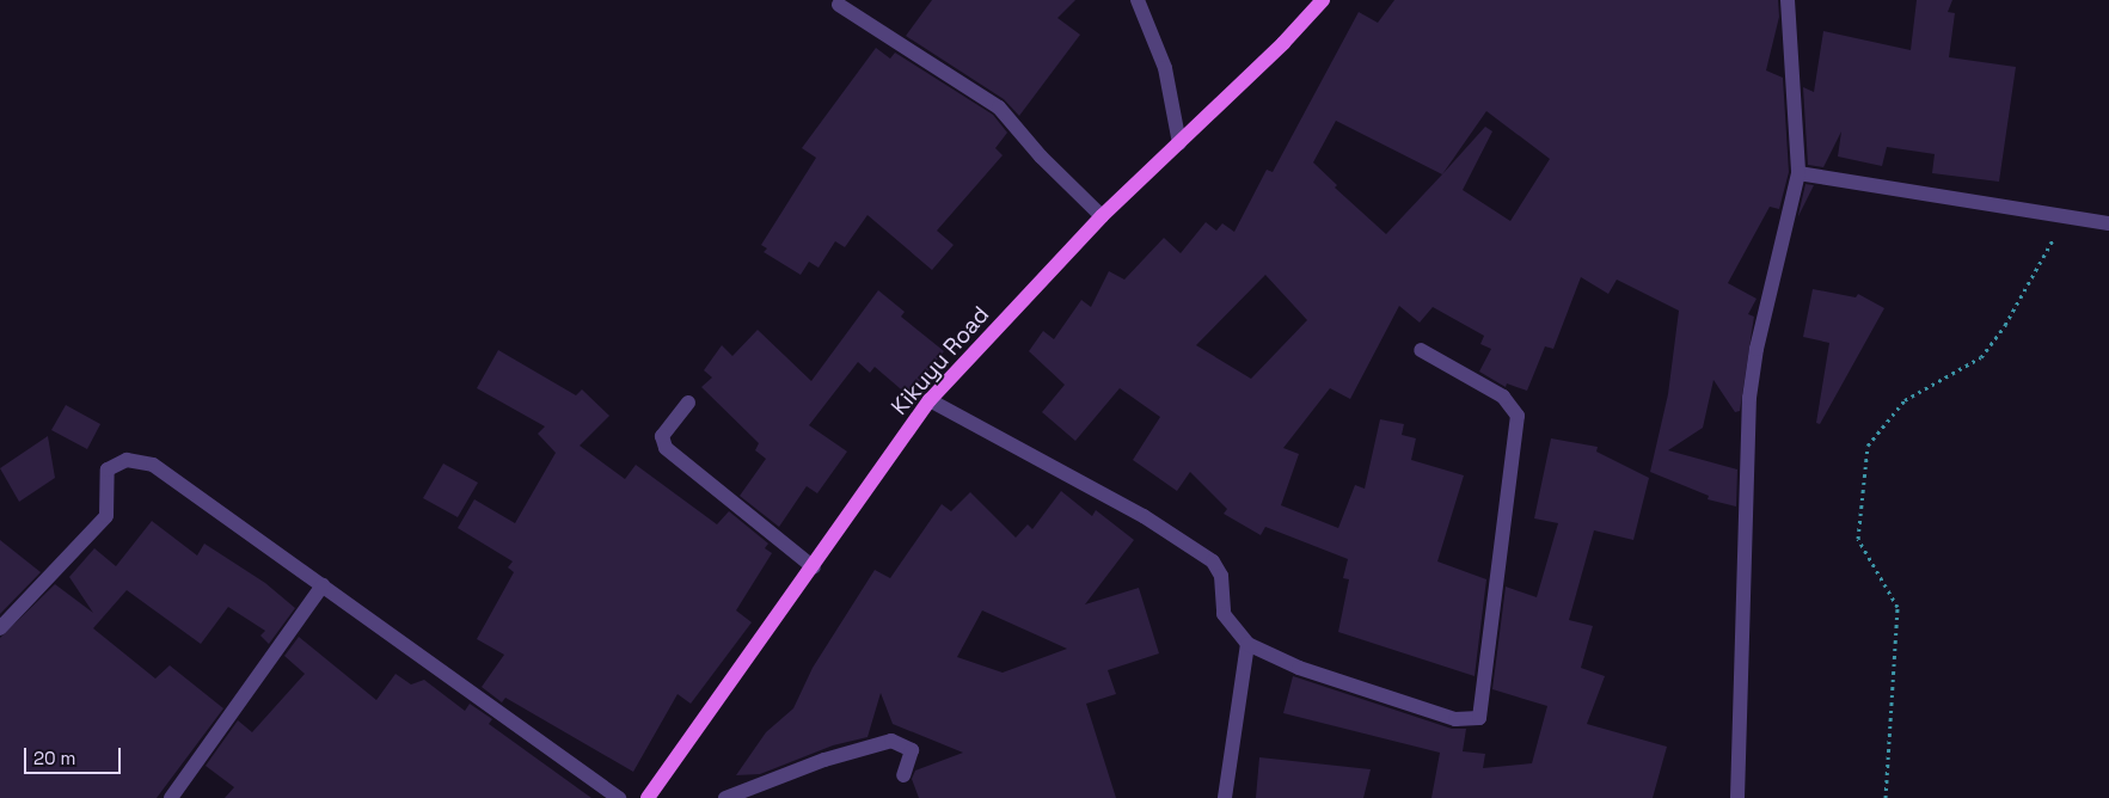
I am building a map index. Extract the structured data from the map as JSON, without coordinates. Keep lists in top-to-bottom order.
{
  "streets": {
    "main road": ["Kikuyu Road"]
  },
  "scale_bar": "20 m"
}
